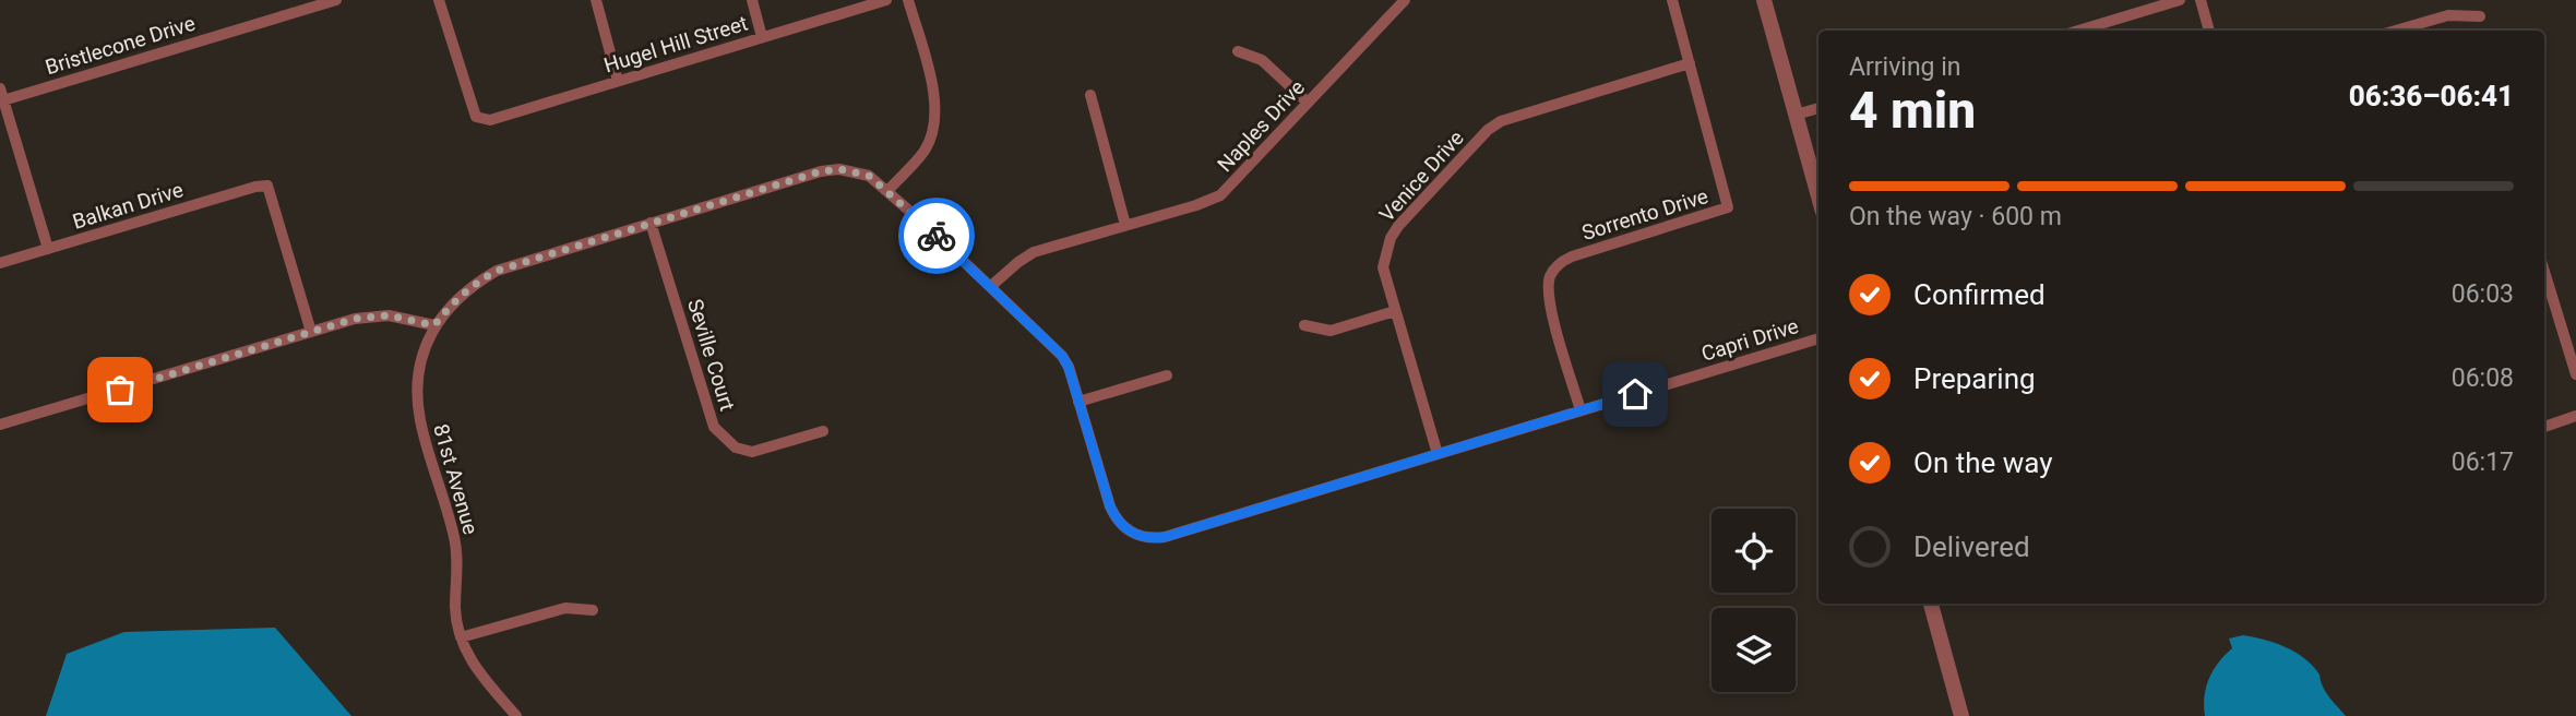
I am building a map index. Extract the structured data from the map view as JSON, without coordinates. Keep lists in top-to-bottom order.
{
  "streets": {
    "street": [
      "Hugel Hill Street",
      "Bristlecone Drive",
      "Naples Drive",
      "Venice Drive",
      "Balkan Drive",
      "Sorrento Drive",
      "Capri Drive",
      "Seville Court",
      "81st Avenue"
    ]
  },
  "crossings": [
    ["Naples Drive", "Capri Drive"],
    ["Venice Drive", "Sorrento Drive"],
    ["Venice Drive", "Capri Drive"],
    ["Sorrento Drive", "Capri Drive"],
    ["Capri Drive", "Seville Court"],
    ["Capri Drive", "81st Avenue"]
  ],
  "page": {
    "heading": ["4 min", "Arriving in", "06:36–06:41"],
    "bar": "On the way · 600 m",
    "list": [
      ["Confirmed", "06:03"],
      ["Preparing", "06:08"],
      ["On the way", "06:17"],
      "Delivered"
    ]
  }
}
